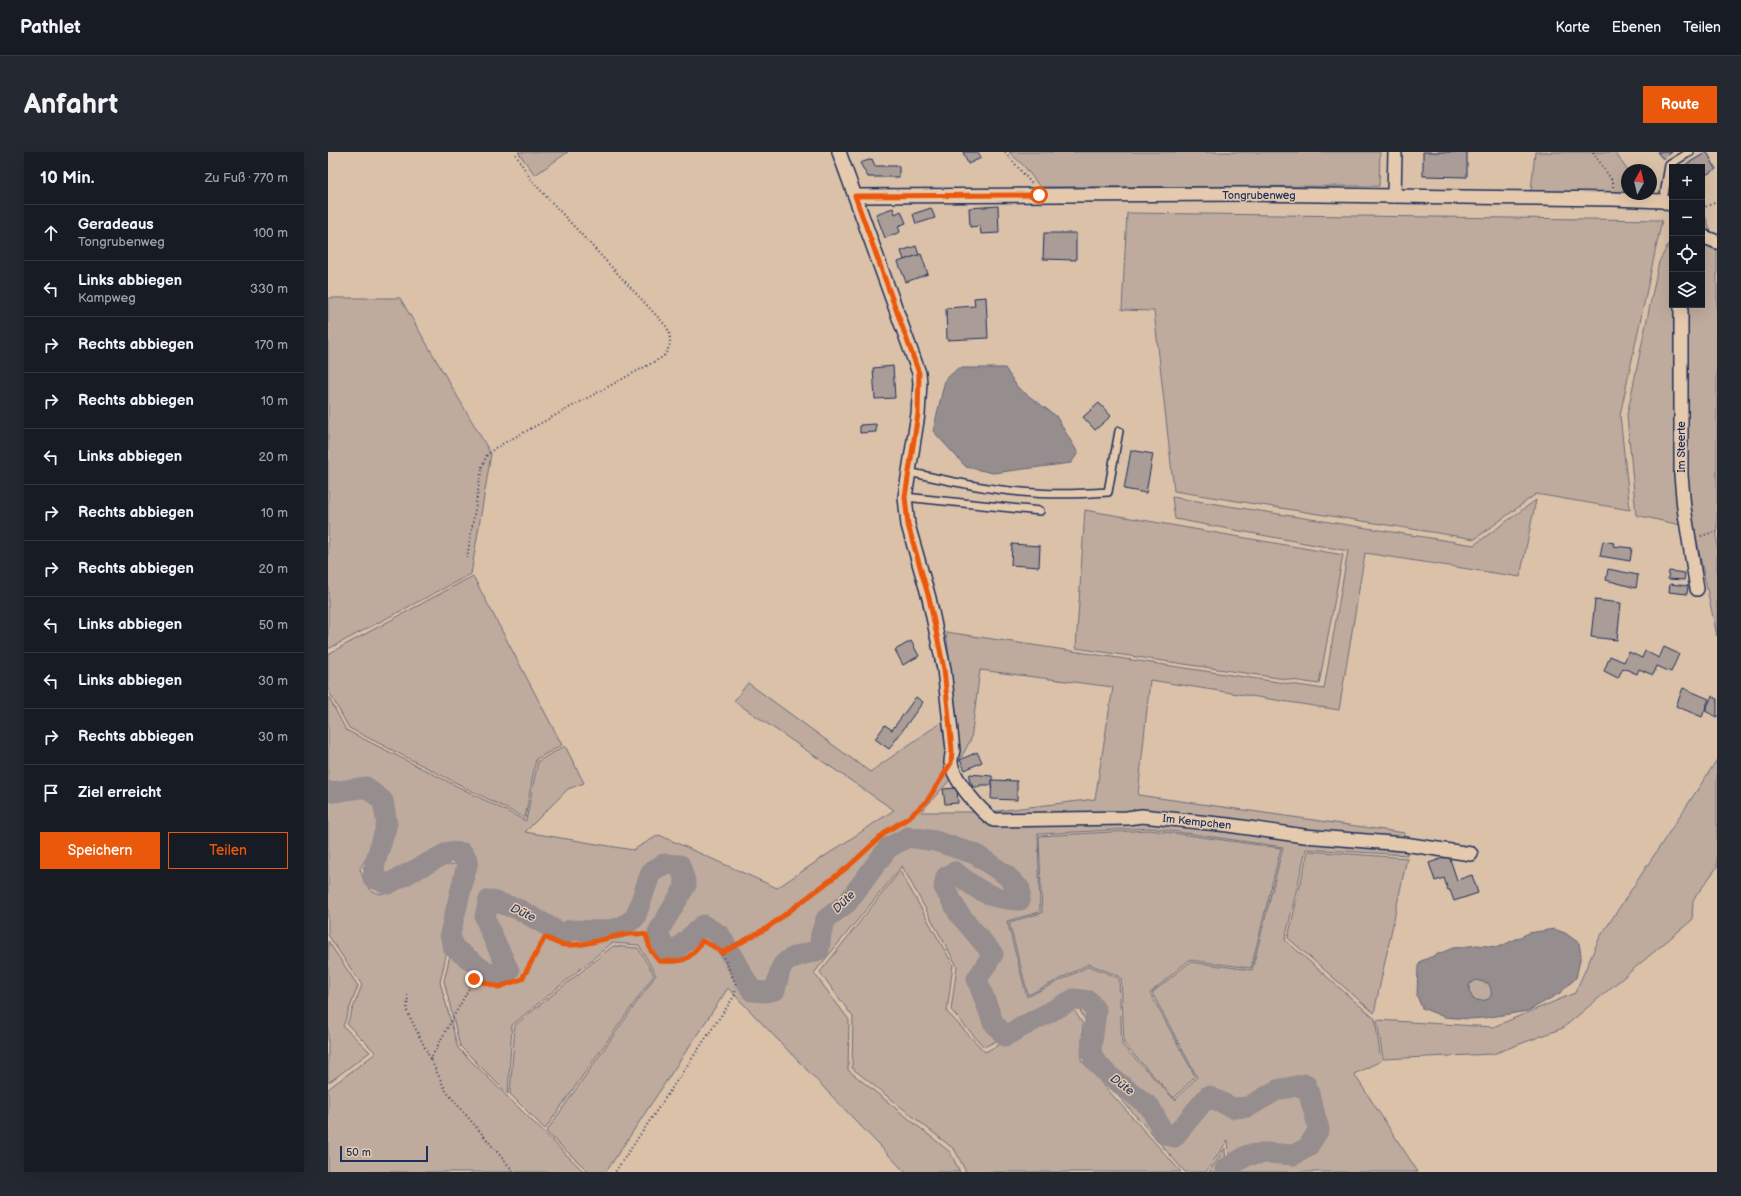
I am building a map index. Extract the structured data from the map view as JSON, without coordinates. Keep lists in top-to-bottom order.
{
  "streets": {
    "street": ["Tongrubenweg", "Im Steerte", "Im Kempchen"]
  },
  "water": ["Düte"],
  "scale_bar": "50 m",
  "north": "top",
  "page": {
    "header": "Pathlet",
    "nav": ["Karte", "Ebenen", "Teilen"],
    "buttons": [
      "Route",
      ["Speichern", "Teilen"]
    ],
    "title": "Anfahrt",
    "heading": ["10 Min.", "Zu Fuß · 770 m"],
    "map_buttons": ["+", "−"],
    "list": [
      ["Geradeaus", "Tongrubenweg", "100 m"],
      ["Links abbiegen", "Kampweg", "330 m"],
      ["Rechts abbiegen", "170 m"],
      ["Rechts abbiegen", "10 m"],
      ["Links abbiegen", "20 m"],
      ["Rechts abbiegen", "10 m"],
      ["Rechts abbiegen", "20 m"],
      ["Links abbiegen", "50 m"],
      ["Links abbiegen", "30 m"],
      ["Rechts abbiegen", "30 m"],
      "Ziel erreicht"
    ],
    "scale": "50 m"
  }
}
